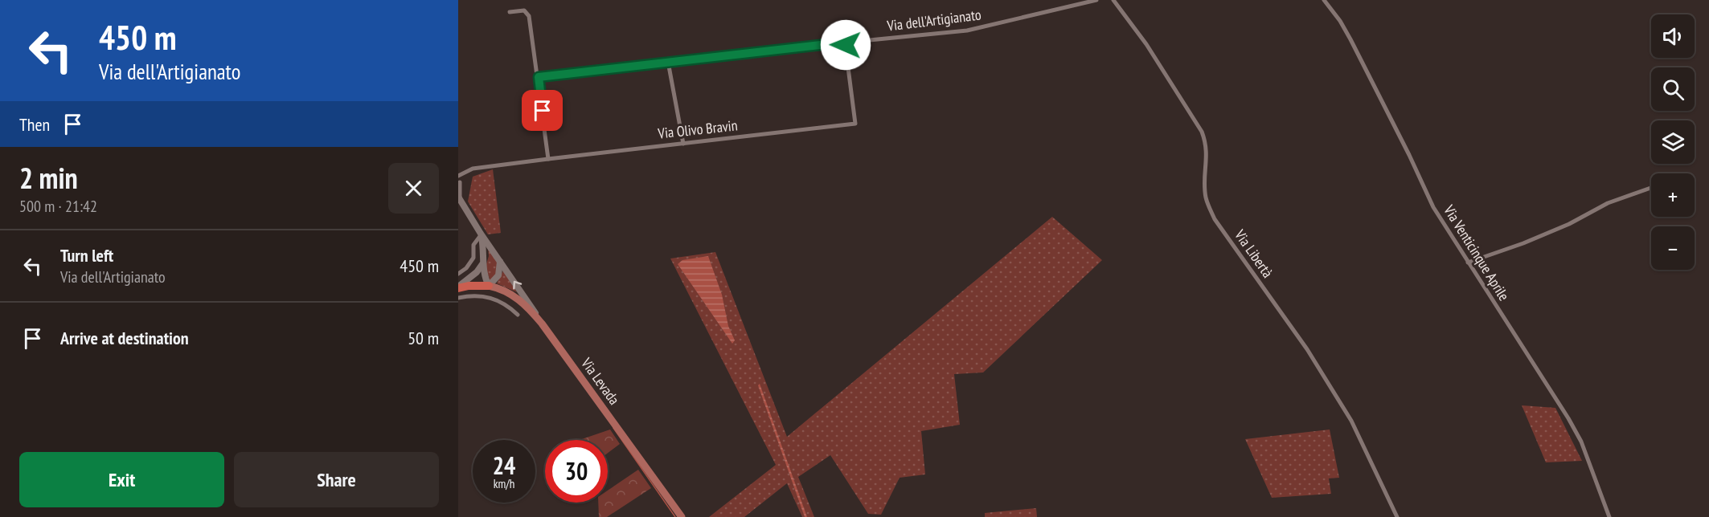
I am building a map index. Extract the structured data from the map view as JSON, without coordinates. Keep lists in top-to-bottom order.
{
  "streets": {
    "main road": ["Via Levada"],
    "street": [
      "Via dell'Artigianato",
      "Via Olivo Bravin",
      "Via Venticinque Aprile",
      "Via Libertà"
    ]
  },
  "crossings": [
    ["Via dell'Artigianato", "Via Olivo Bravin"]
  ],
  "page": {
    "turn": ["450 m", "Via dell'Artigianato"],
    "map_buttons": ["+", "−"],
    "then": "Then",
    "heading": ["2 min", "500 m · 21:42"],
    "list": [
      {
        "name": "Turn left",
        "note": "Via dell'Artigianato",
        "value": "450 m"
      },
      {
        "name": "Arrive at destination",
        "value": "50 m"
      }
    ],
    "speed": "24 km/h",
    "limit": "30",
    "buttons": ["Exit", "Share"]
  }
}
